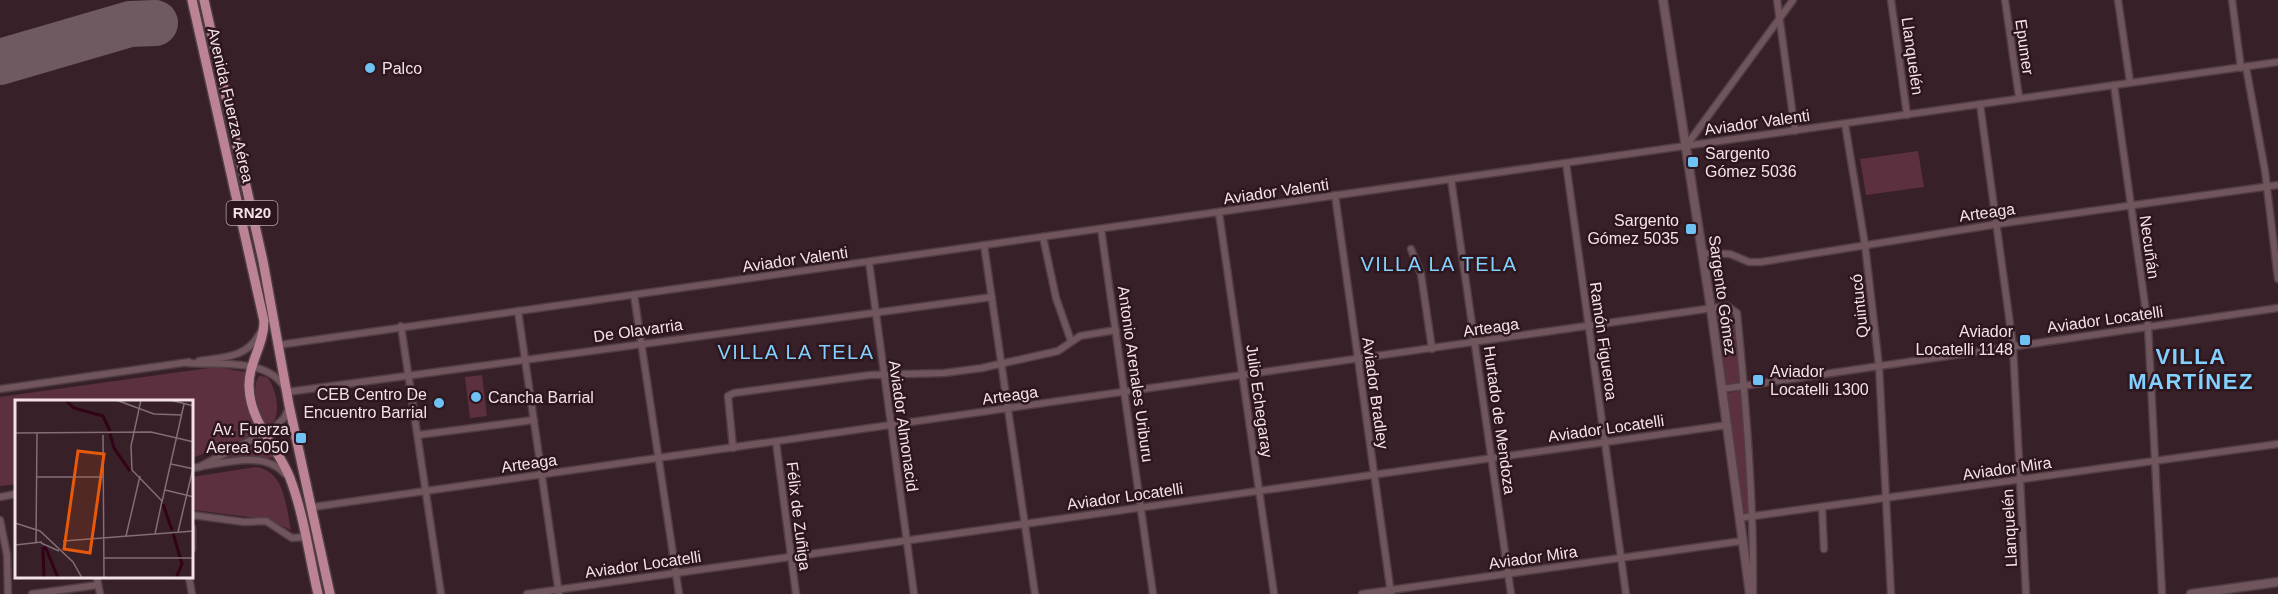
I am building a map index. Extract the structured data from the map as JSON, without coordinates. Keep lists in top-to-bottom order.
{
  "streets": {
    "main road": ["Avenida Fuerza Aérea", "RN20", "Sargento Gómez"],
    "street": [
      "Epumer",
      "Llanquelén",
      "Aviador Valenti",
      "Arteaga",
      "Necuñán",
      "Quintucó",
      "Aviador Locatelli",
      "De Olavarria",
      "Ramón Figueroa",
      "Antonio Arenales Uriburu",
      "Aviador Bradley",
      "Julio Echegaray",
      "Hurtado de Mendoza",
      "Aviador Almonacid",
      "Aviador Mira",
      "Félix de Zuñiga"
    ]
  },
  "crossings": [
    ["Epumer", "Aviador Valenti"],
    ["Llanquelén", "Aviador Valenti"],
    ["Llanquelén", "Arteaga"],
    ["Llanquelén", "Aviador Locatelli"],
    ["Llanquelén", "Aviador Mira"],
    ["Avenida Fuerza Aérea", "Aviador Valenti"],
    ["Avenida Fuerza Aérea", "Arteaga"],
    ["Avenida Fuerza Aérea", "De Olavarria"],
    ["Aviador Valenti", "Necuñán"],
    ["Aviador Valenti", "Sargento Gómez"],
    ["Aviador Valenti", "Quintucó"],
    ["Aviador Valenti", "Ramón Figueroa"],
    ["Aviador Valenti", "Antonio Arenales Uriburu"],
    ["Aviador Valenti", "Aviador Bradley"],
    ["Aviador Valenti", "Julio Echegaray"],
    ["Aviador Valenti", "Hurtado de Mendoza"],
    ["Aviador Valenti", "Aviador Almonacid"],
    ["Arteaga", "Necuñán"],
    ["Arteaga", "Sargento Gómez"],
    ["Arteaga", "Quintucó"],
    ["Arteaga", "Aviador Locatelli"],
    ["Arteaga", "Ramón Figueroa"],
    ["Arteaga", "Antonio Arenales Uriburu"],
    ["Arteaga", "Aviador Bradley"],
    ["Arteaga", "Julio Echegaray"],
    ["Arteaga", "Hurtado de Mendoza"],
    ["Arteaga", "Aviador Almonacid"],
    ["Arteaga", "Aviador Mira"],
    ["Arteaga", "Félix de Zuñiga"],
    ["Necuñán", "Aviador Locatelli"],
    ["Necuñán", "Aviador Mira"],
    ["Sargento Gómez", "Aviador Locatelli"],
    ["Sargento Gómez", "Aviador Mira"],
    ["Quintucó", "Aviador Locatelli"],
    ["Quintucó", "Aviador Mira"],
    ["Aviador Locatelli", "Ramón Figueroa"],
    ["Aviador Locatelli", "Antonio Arenales Uriburu"],
    ["Aviador Locatelli", "Aviador Bradley"],
    ["Aviador Locatelli", "Julio Echegaray"],
    ["Aviador Locatelli", "Hurtado de Mendoza"],
    ["Aviador Locatelli", "Aviador Almonacid"],
    ["Aviador Locatelli", "Félix de Zuñiga"],
    ["De Olavarria", "Aviador Almonacid"],
    ["Ramón Figueroa", "Aviador Mira"],
    ["Aviador Bradley", "Aviador Mira"],
    ["Hurtado de Mendoza", "Aviador Mira"]
  ],
  "districts": ["VILLA LA TELA", "VILLA LA TELA", "VILLA MARTÍNEZ"],
  "places": {
    "other": ["Palco", "Cancha Barrial", "CEB Centro De Encuentro Barrial"],
    "transit": [
      "Sargento Gómez 5036",
      "Sargento Gómez 5035",
      "Aviador Locatelli 1148",
      "Aviador Locatelli 1300",
      "Av. Fuerza Aerea 5050"
    ]
  }
}
